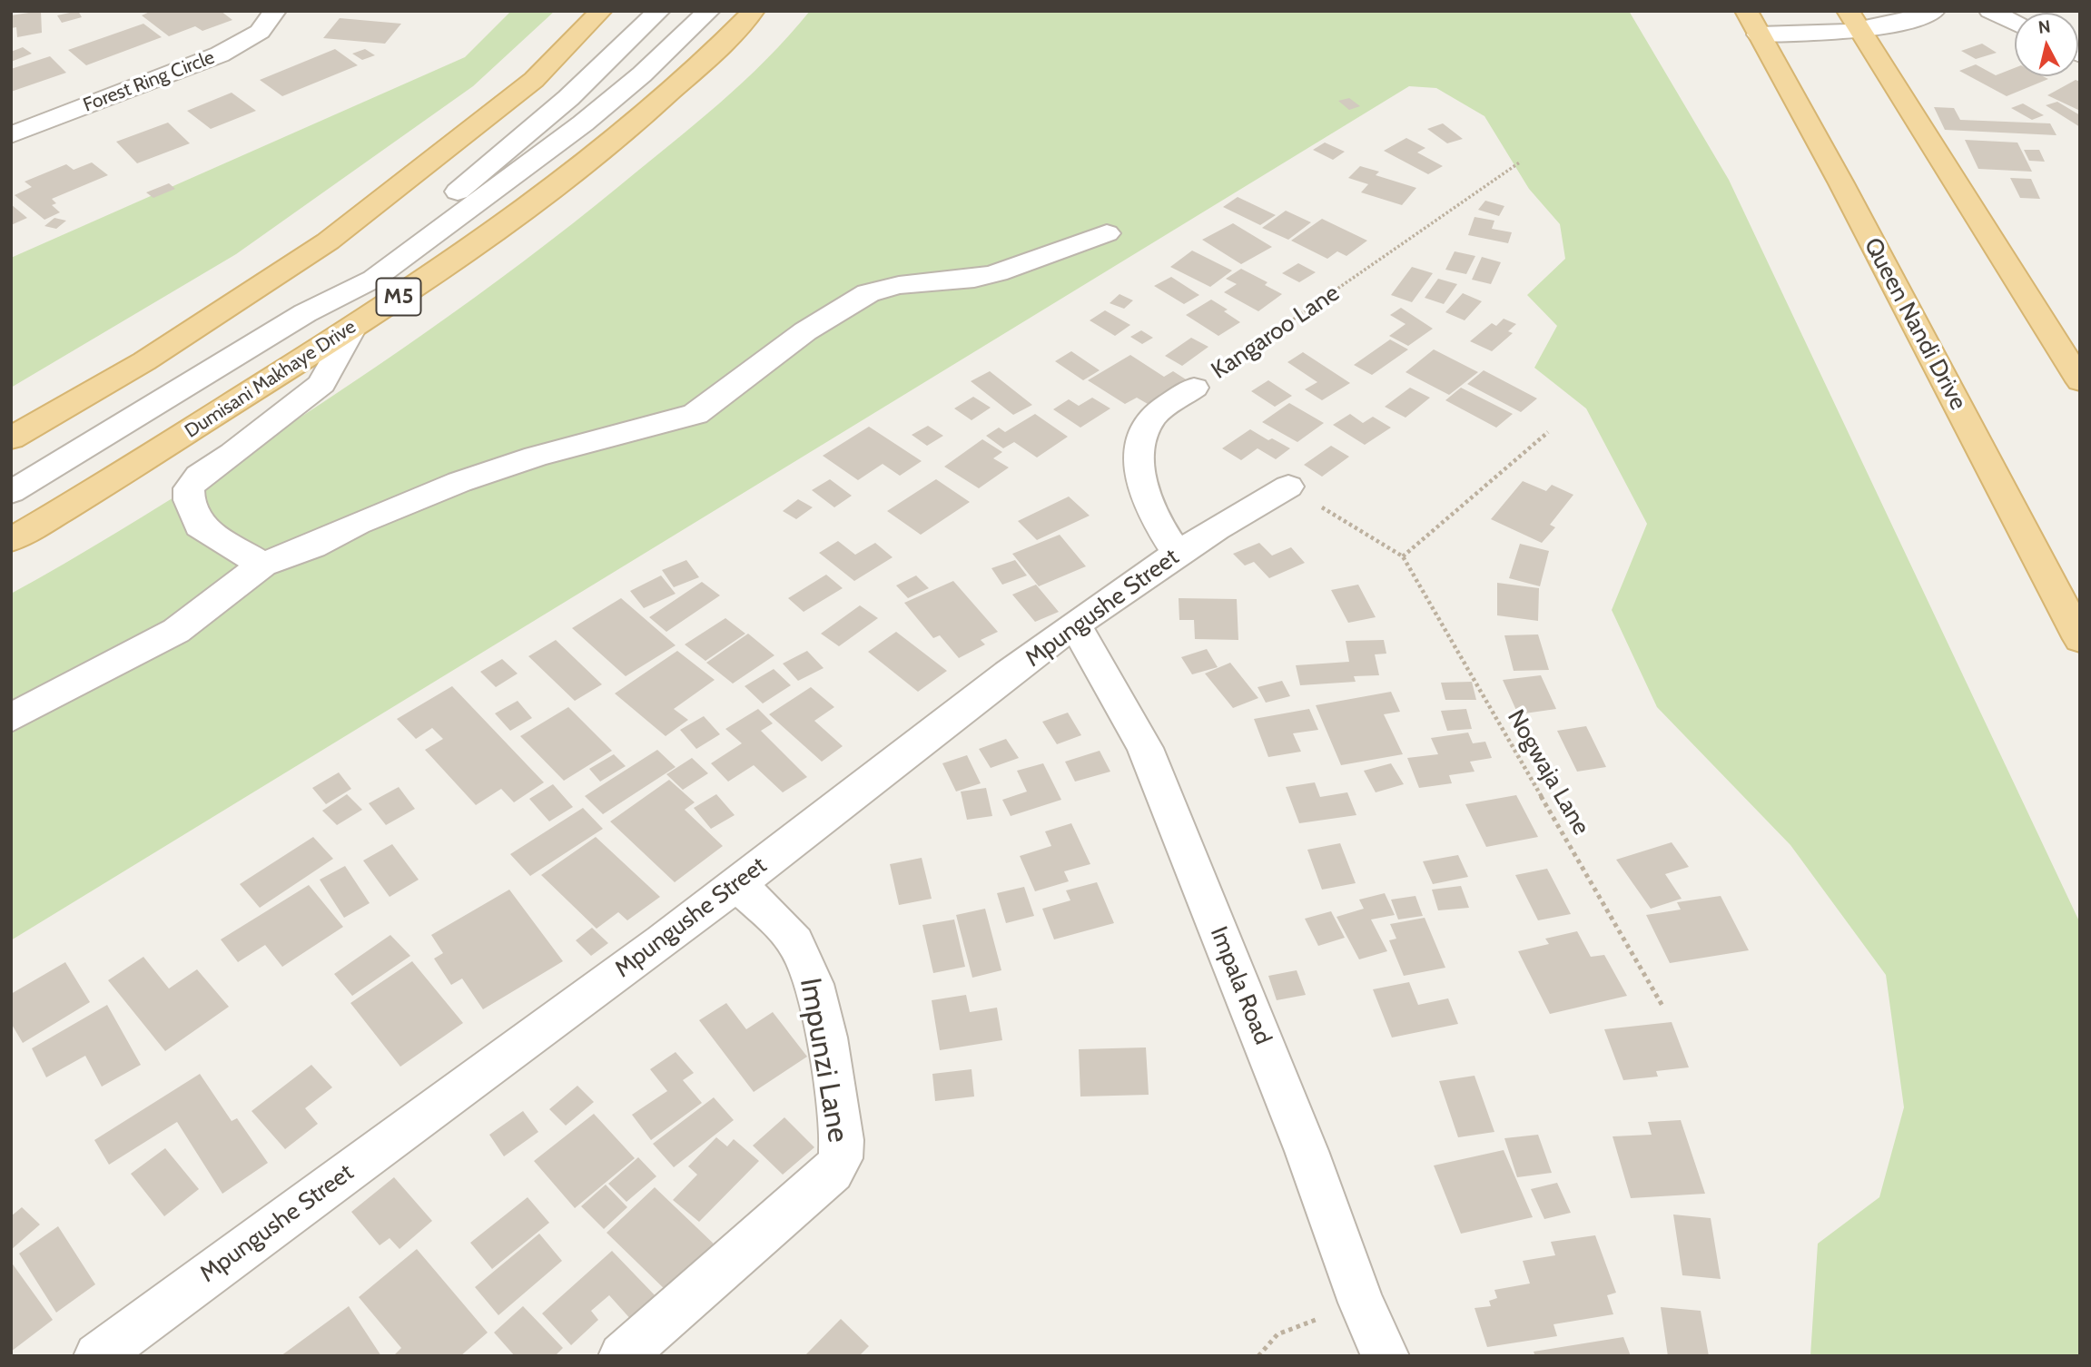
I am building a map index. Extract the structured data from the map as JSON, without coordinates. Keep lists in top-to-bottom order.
{
  "streets": {
    "main road": ["M5", "Queen Nandi Drive", "Dumisani Makhaye Drive"],
    "street": [
      "Forest Ring Circle",
      "Kangaroo Lane",
      "Mpungushe Street",
      "Impala Road",
      "Impunzi Lane"
    ],
    "path": ["Nogwaja Lane"]
  },
  "crossings": [
    ["Kangaroo Lane", "Mpungushe Street"],
    ["Mpungushe Street", "Nogwaja Lane"],
    ["Mpungushe Street", "Impala Road"],
    ["Mpungushe Street", "Impunzi Lane"]
  ],
  "north": "top"
}
